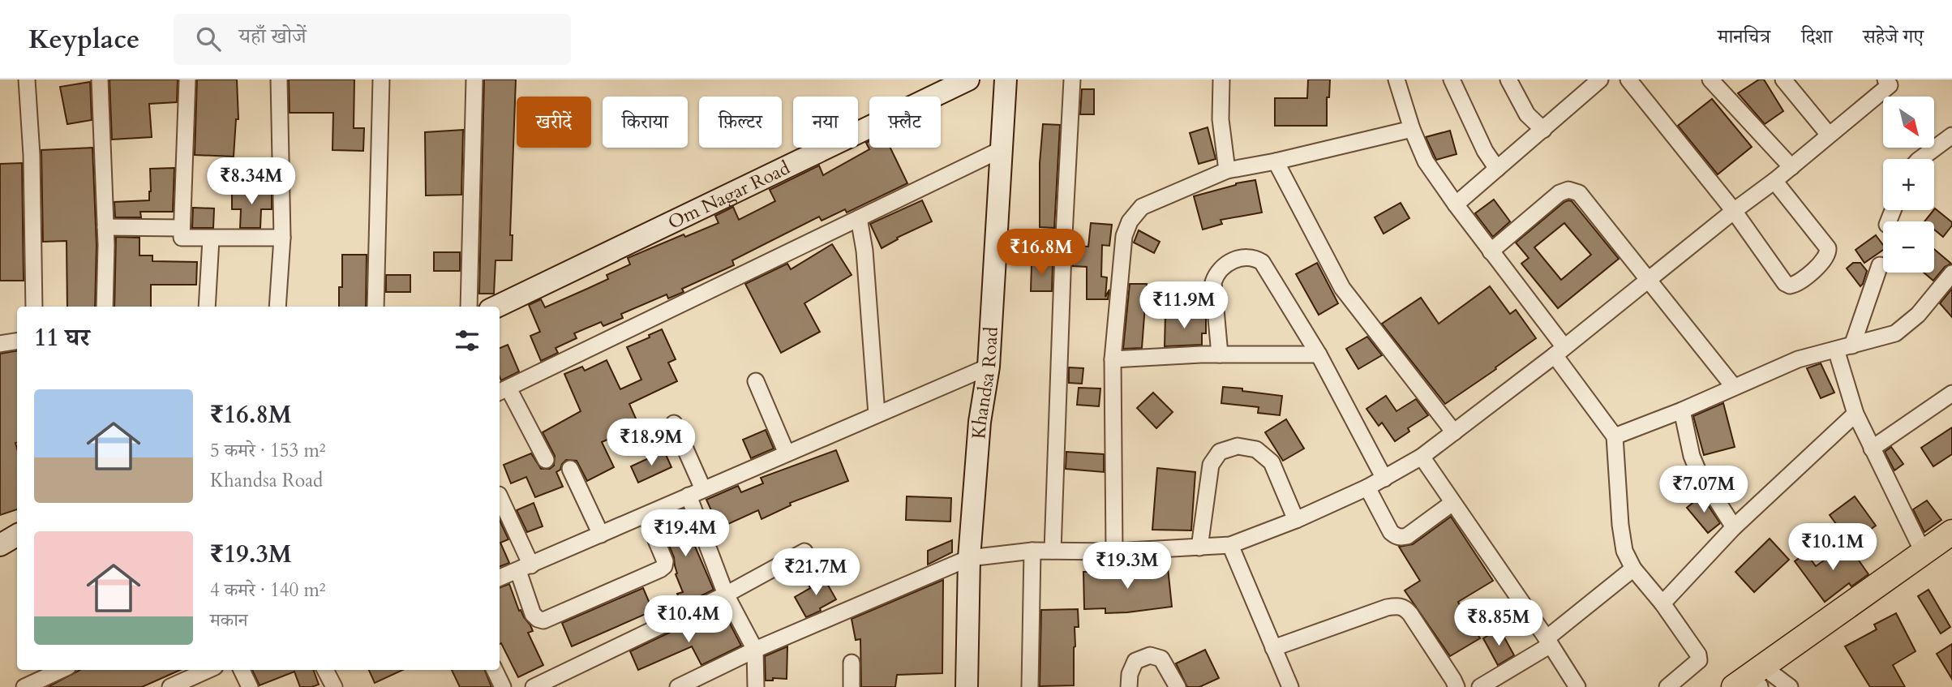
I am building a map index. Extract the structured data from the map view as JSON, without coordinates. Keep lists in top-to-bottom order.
{
  "streets": {
    "street": ["Om Nagar Road", "Khandsa Road"]
  },
  "north": "bottom right",
  "page": {
    "header": "Keyplace",
    "search": "यहाँ खोजें",
    "nav": ["मानचित्र", "दिशा", "सहेजे गए"],
    "map_buttons": ["+", "−"],
    "chip": [
      "खरीदें",
      "किराया",
      "फ़िल्टर",
      "नया",
      "फ़्लैट"
    ],
    "price": [
      "₹8.34M",
      "₹16.8M",
      "₹11.9M",
      "₹18.9M",
      "₹7.07M",
      "₹19.4M",
      "₹10.1M",
      "₹19.3M",
      "₹21.7M",
      "₹10.4M",
      "₹8.85M"
    ],
    "heading": "11 घर",
    "list": [
      {
        "name": "₹16.8M",
        "note": "5 कमरे · 153 m² · Khandsa Road"
      },
      {
        "name": "₹19.3M",
        "note": "4 कमरे · 140 m² · मकान"
      }
    ]
  }
}
